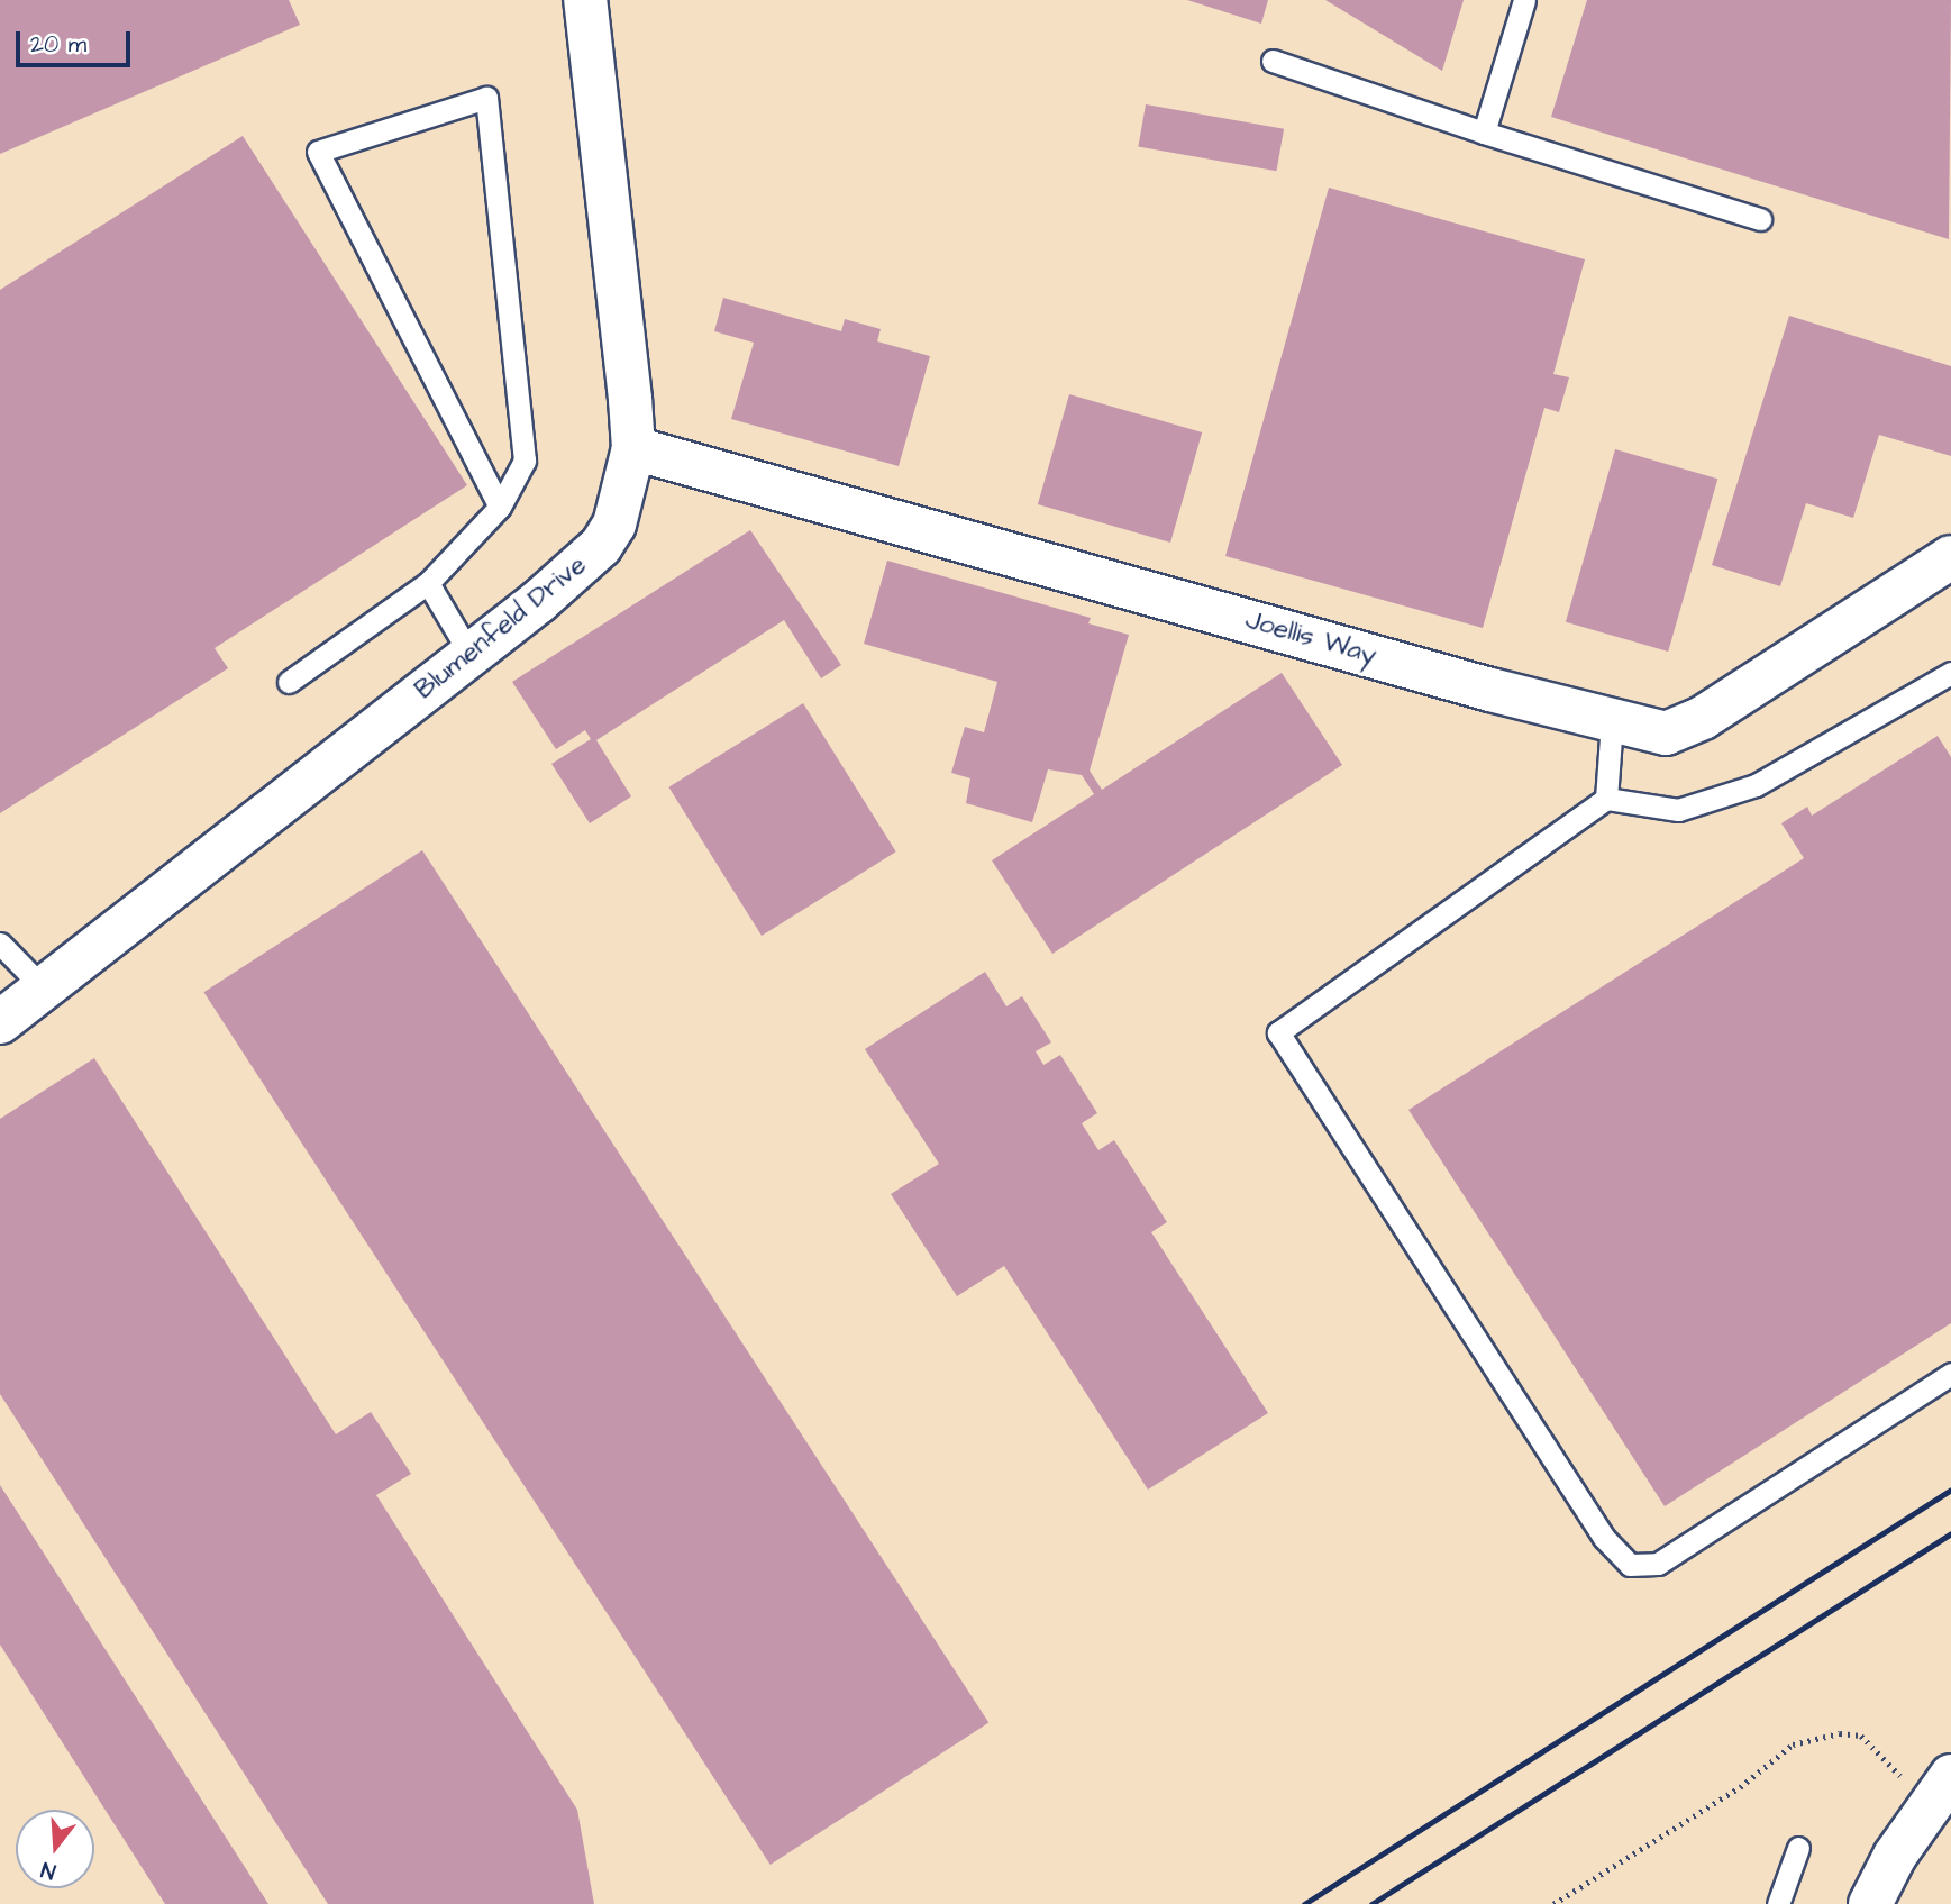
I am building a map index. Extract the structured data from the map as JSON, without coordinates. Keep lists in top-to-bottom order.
{
  "streets": {
    "street": ["Blumenfeld Drive", "Joellis Way"]
  },
  "crossings": [
    ["Blumenfeld Drive", "Joellis Way"]
  ],
  "scale_bar": "20 m",
  "north": "bottom"
}
